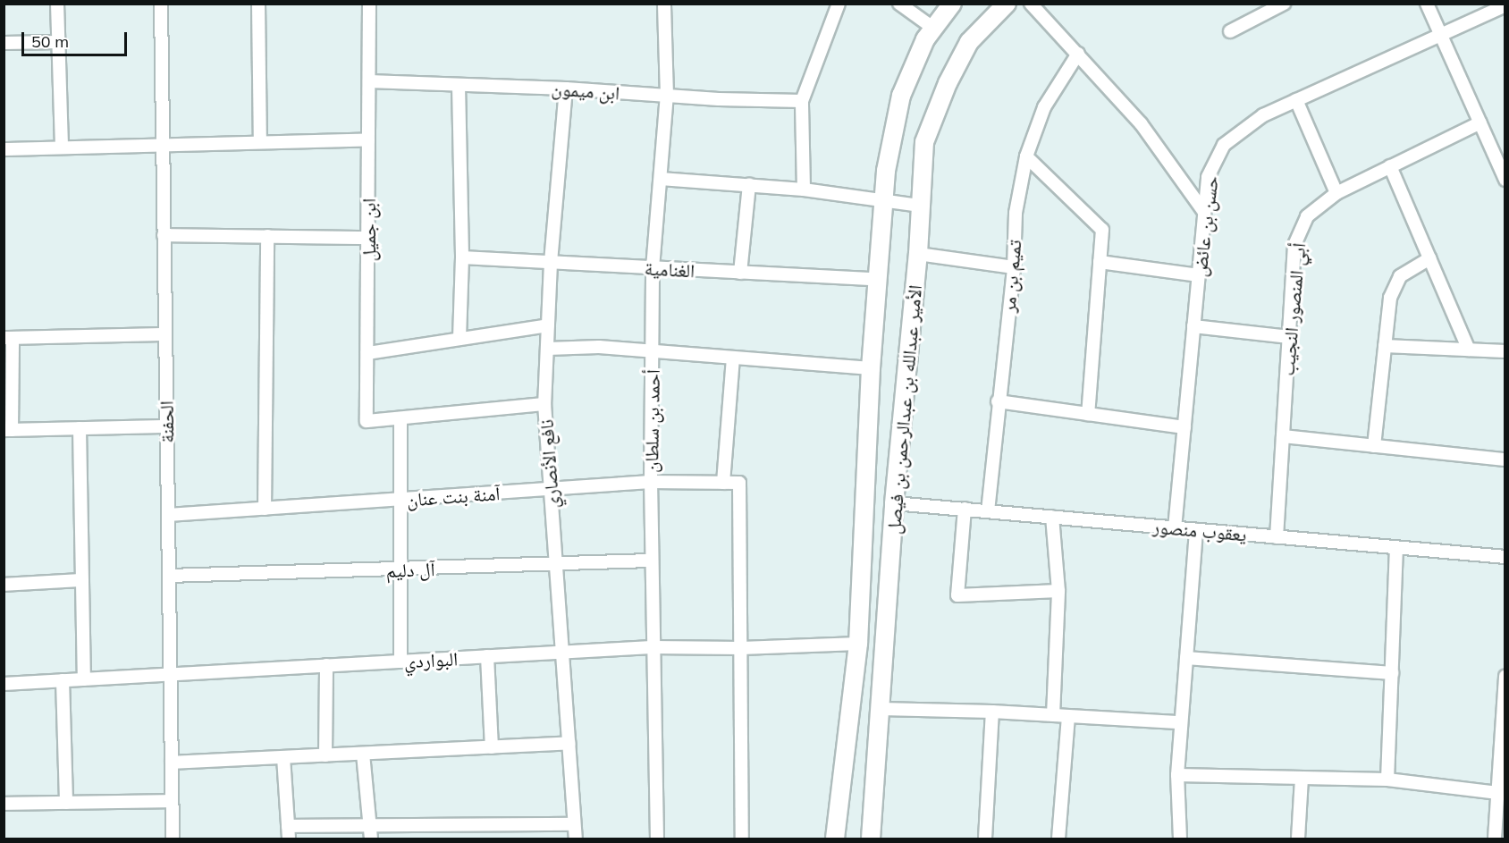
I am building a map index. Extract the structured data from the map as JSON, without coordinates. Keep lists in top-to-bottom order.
{
  "streets": {
    "main road": ["الأمير عبدالله بن عبدالرحمن بن فيصل"],
    "street": [
      "ابن ميمون",
      "حسن بن عائض",
      "ابن جميل",
      "الغنامية",
      "تميم بن مر",
      "أبي المنصور النجيب",
      "أحمد بن سلطان",
      "الحفنة",
      "نافع الأنصاري",
      "آمنة بنت عنان",
      "يعقوب منصور",
      "آل دليم",
      "البواردي"
    ]
  },
  "crossings": [
    ["ابن ميمون", "ابن جميل"],
    ["ابن ميمون", "أحمد بن سلطان"],
    ["ابن ميمون", "نافع الأنصاري"],
    ["حسن بن عائض", "يعقوب منصور"],
    ["ابن جميل", "نافع الأنصاري"],
    ["الغنامية", "الأمير عبدالله بن عبدالرحمن بن فيصل"],
    ["الغنامية", "أحمد بن سلطان"],
    ["الغنامية", "نافع الأنصاري"],
    ["تميم بن مر", "يعقوب منصور"],
    ["أبي المنصور النجيب", "يعقوب منصور"],
    ["الأمير عبدالله بن عبدالرحمن بن فيصل", "يعقوب منصور"],
    ["الأمير عبدالله بن عبدالرحمن بن فيصل", "البواردي"],
    ["أحمد بن سلطان", "آمنة بنت عنان"],
    ["أحمد بن سلطان", "آل دليم"],
    ["أحمد بن سلطان", "البواردي"],
    ["الحفنة", "آمنة بنت عنان"],
    ["الحفنة", "آل دليم"],
    ["الحفنة", "البواردي"],
    ["نافع الأنصاري", "آمنة بنت عنان"],
    ["نافع الأنصاري", "آل دليم"],
    ["نافع الأنصاري", "البواردي"],
    ["آمنة بنت عنان", "البواردي"]
  ],
  "scale_bar": "50 m"
}
